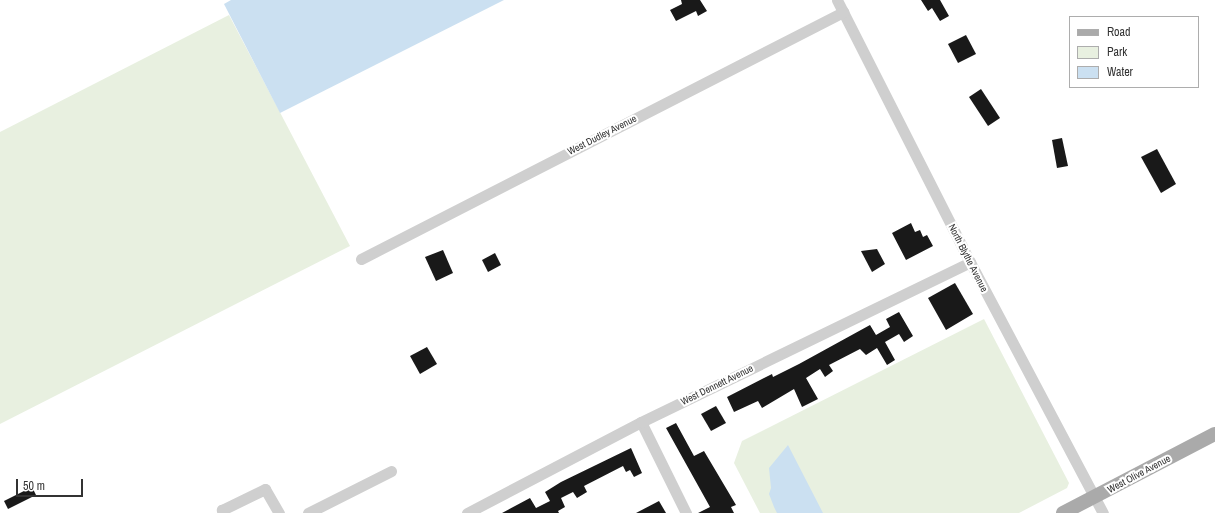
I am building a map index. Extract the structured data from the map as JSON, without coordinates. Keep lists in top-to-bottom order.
{
  "streets": {
    "main road": ["West Olive Avenue"],
    "street": ["West Dudley Avenue", "North Blythe Avenue", "West Dennett Avenue"]
  },
  "crossings": [
    ["West Dudley Avenue", "North Blythe Avenue"],
    ["North Blythe Avenue", "West Dennett Avenue"],
    ["North Blythe Avenue", "West Olive Avenue"]
  ],
  "legend": ["Road", "Park", "Water"],
  "scale_bar": "50 m"
}
